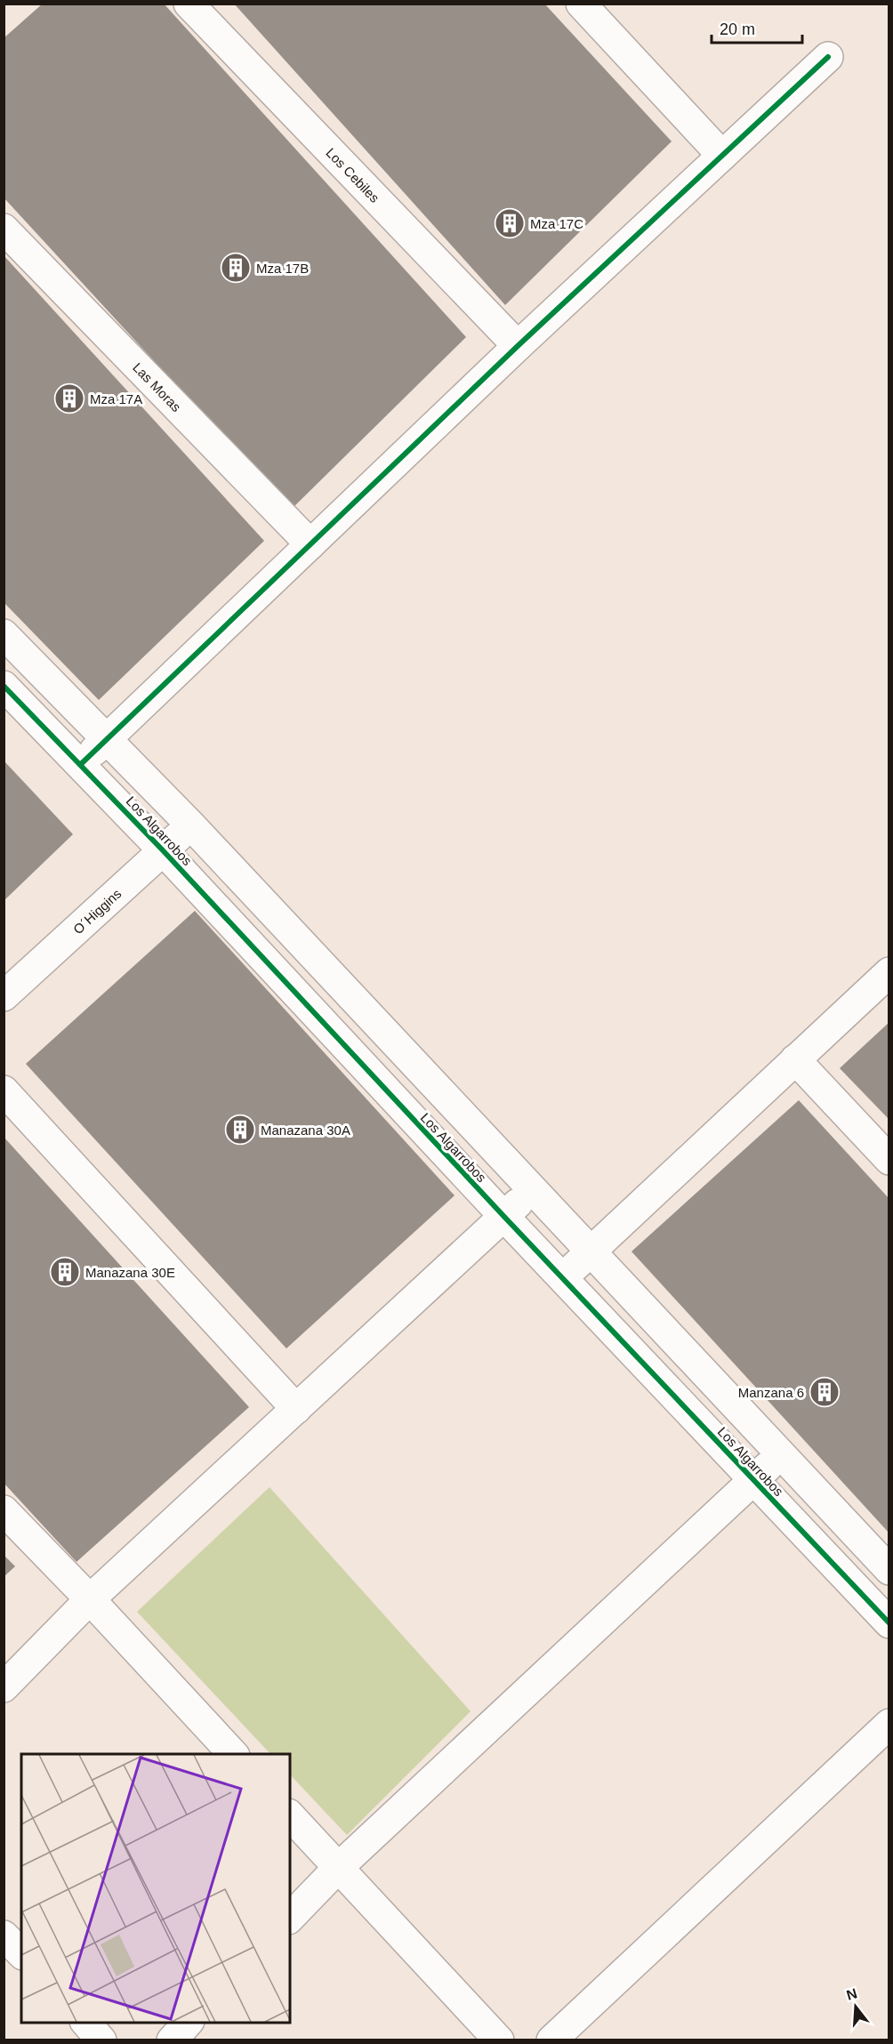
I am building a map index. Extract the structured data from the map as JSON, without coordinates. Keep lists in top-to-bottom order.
{
  "streets": {
    "street": [
      "Los Cebiles",
      "Las Moras",
      "Los Algarrobos",
      "O´Higgins"
    ]
  },
  "crossings": [
    ["Los Algarrobos", "O´Higgins"]
  ],
  "places": {
    "building": [
      "Mza 17C",
      "Mza 17B",
      "Mza 17A",
      "Manazana 30A",
      "Manazana 30E",
      "Manzana 6"
    ]
  },
  "scale_bar": "20 m",
  "north": "top"
}
